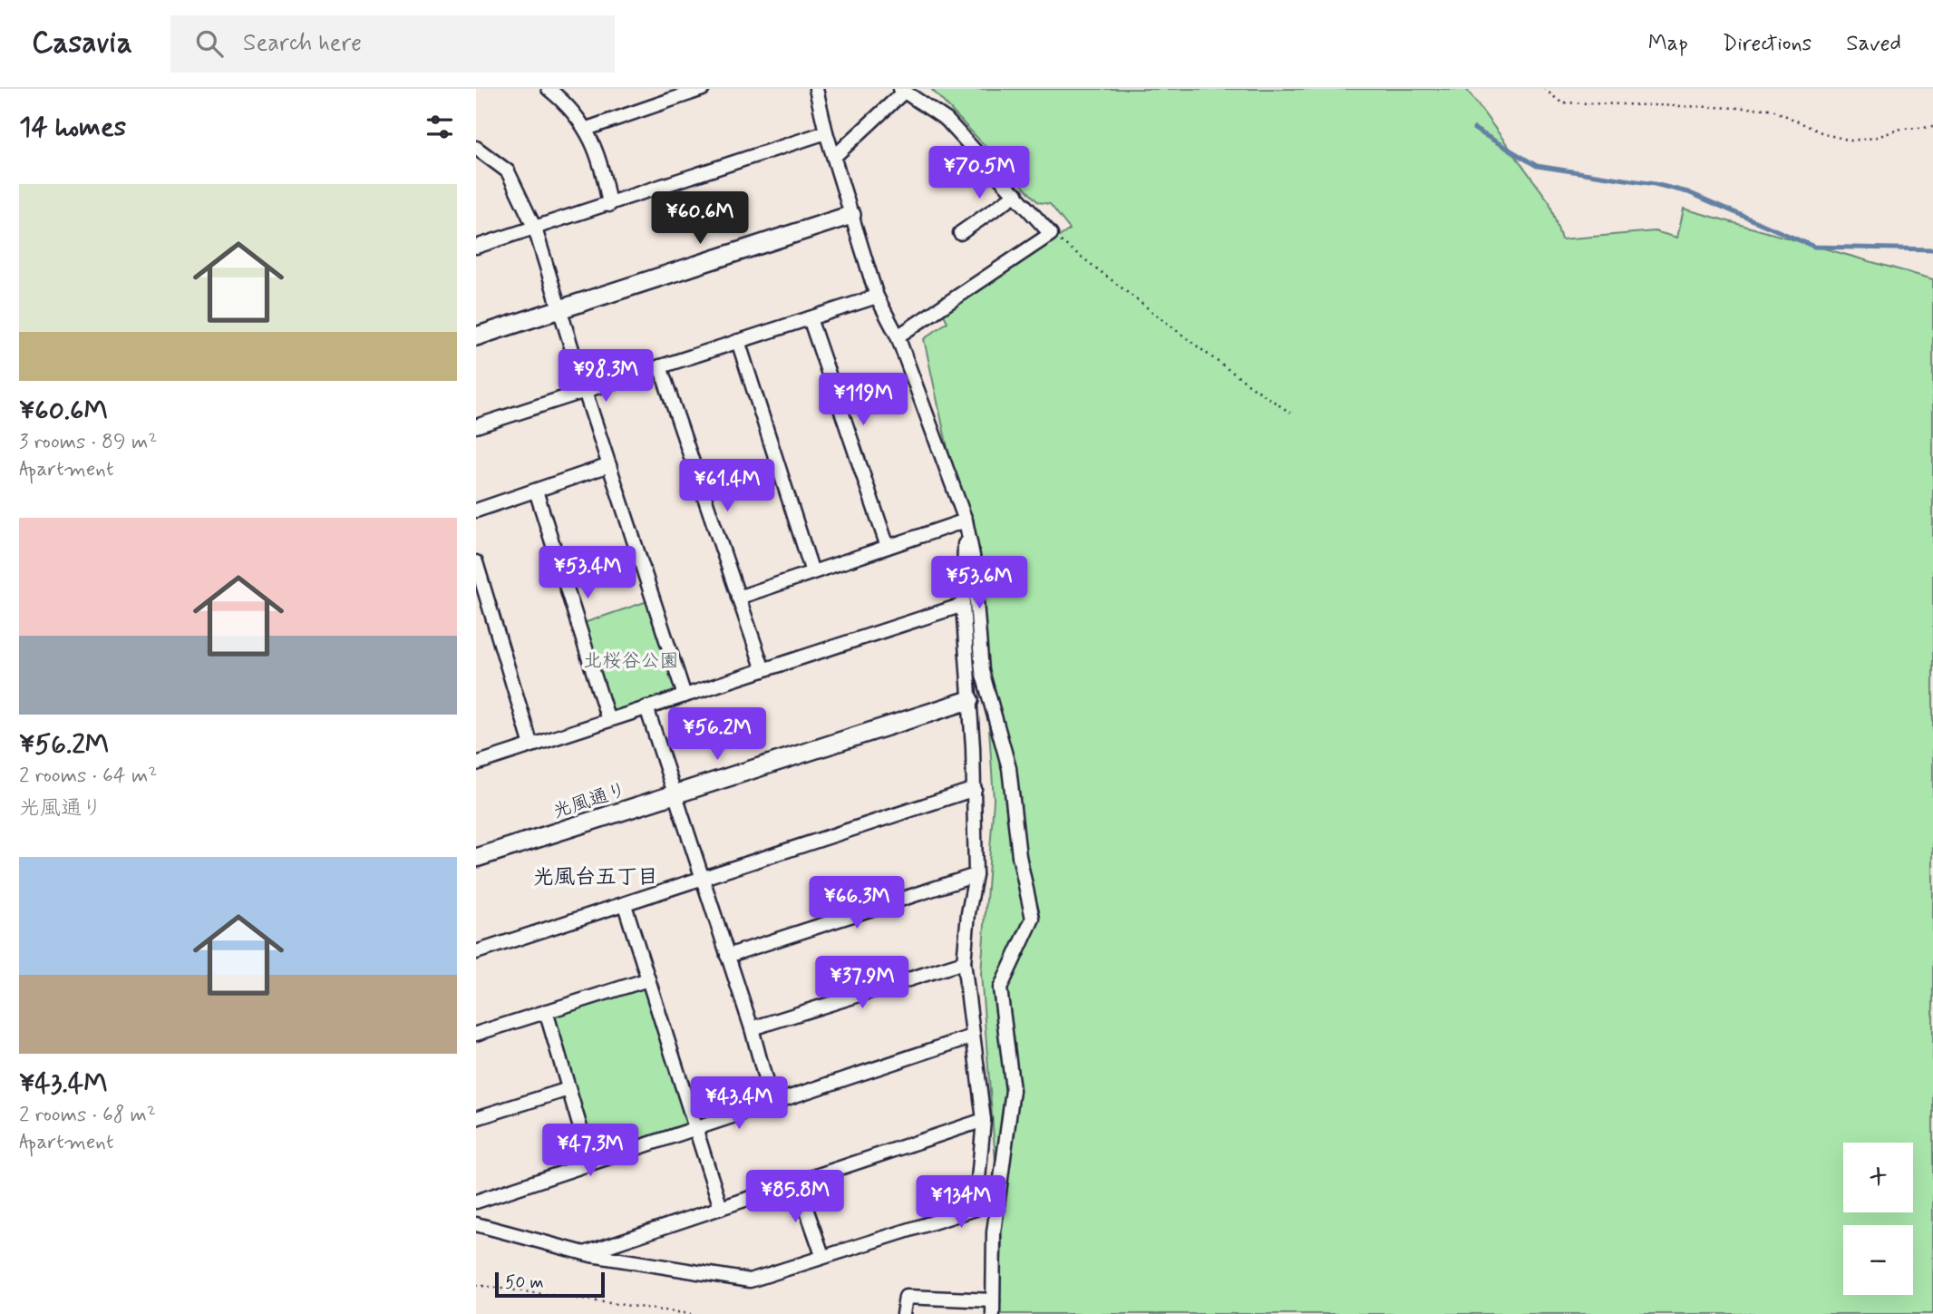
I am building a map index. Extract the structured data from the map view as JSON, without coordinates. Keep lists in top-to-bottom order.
{
  "streets": {
    "street": ["光風通り"]
  },
  "districts": ["光風台五丁目"],
  "parks": ["北桜谷公園"],
  "scale_bar": "50 m",
  "page": {
    "header": "Casavia",
    "search": "Search here",
    "nav": ["Map", "Directions", "Saved"],
    "heading": "14 homes",
    "price": [
      "¥70.5M",
      "¥60.6M",
      "¥98.3M",
      "¥119M",
      "¥61.4M",
      "¥53.4M",
      "¥53.6M",
      "¥56.2M",
      "¥66.3M",
      "¥37.9M",
      "¥43.4M",
      "¥47.3M",
      "¥85.8M",
      "¥134M"
    ],
    "list": [
      {
        "name": "¥60.6M",
        "note": "3 rooms · 89 m² · Apartment"
      },
      {
        "name": "¥56.2M",
        "note": "2 rooms · 64 m² · 光風通り"
      },
      {
        "name": "¥43.4M",
        "note": "2 rooms · 68 m² · Apartment"
      }
    ],
    "map_buttons": ["+", "−"],
    "scale": "50 m"
  }
}
